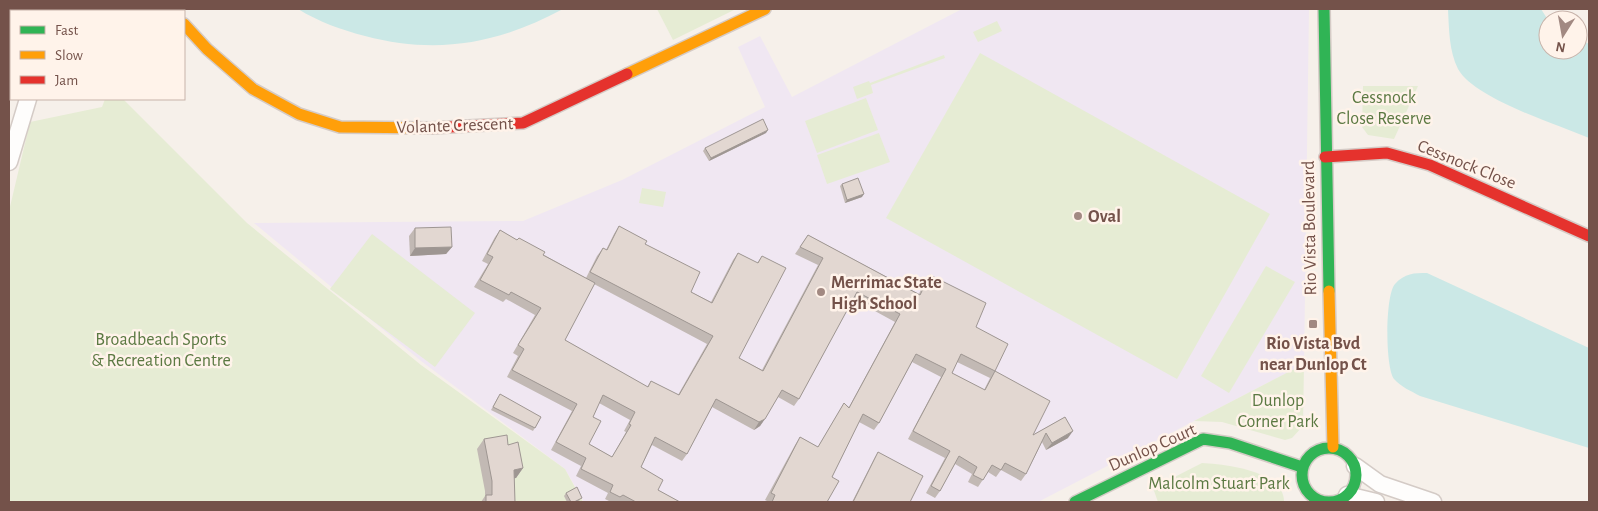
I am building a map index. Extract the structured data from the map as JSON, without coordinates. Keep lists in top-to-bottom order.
{
  "streets": {
    "street": [
      "Volante Crescent",
      "Cessnock Close",
      "Rio Vista Boulevard",
      "Dunlop Court"
    ]
  },
  "crossings": [
    ["Cessnock Close", "Rio Vista Boulevard"],
    ["Rio Vista Boulevard", "Dunlop Court"]
  ],
  "parks": [
    "Cessnock Close Reserve",
    "Broadbeach Sports & Recreation Centre",
    "Dunlop Corner Park",
    "Malcolm Stuart Park"
  ],
  "places": {
    "other": ["Oval", "Merrimac State High School"],
    "transit": ["Rio Vista Bvd near Dunlop Ct"]
  },
  "legend": ["Fast", "Slow", "Jam"],
  "north": "bottom"
}
